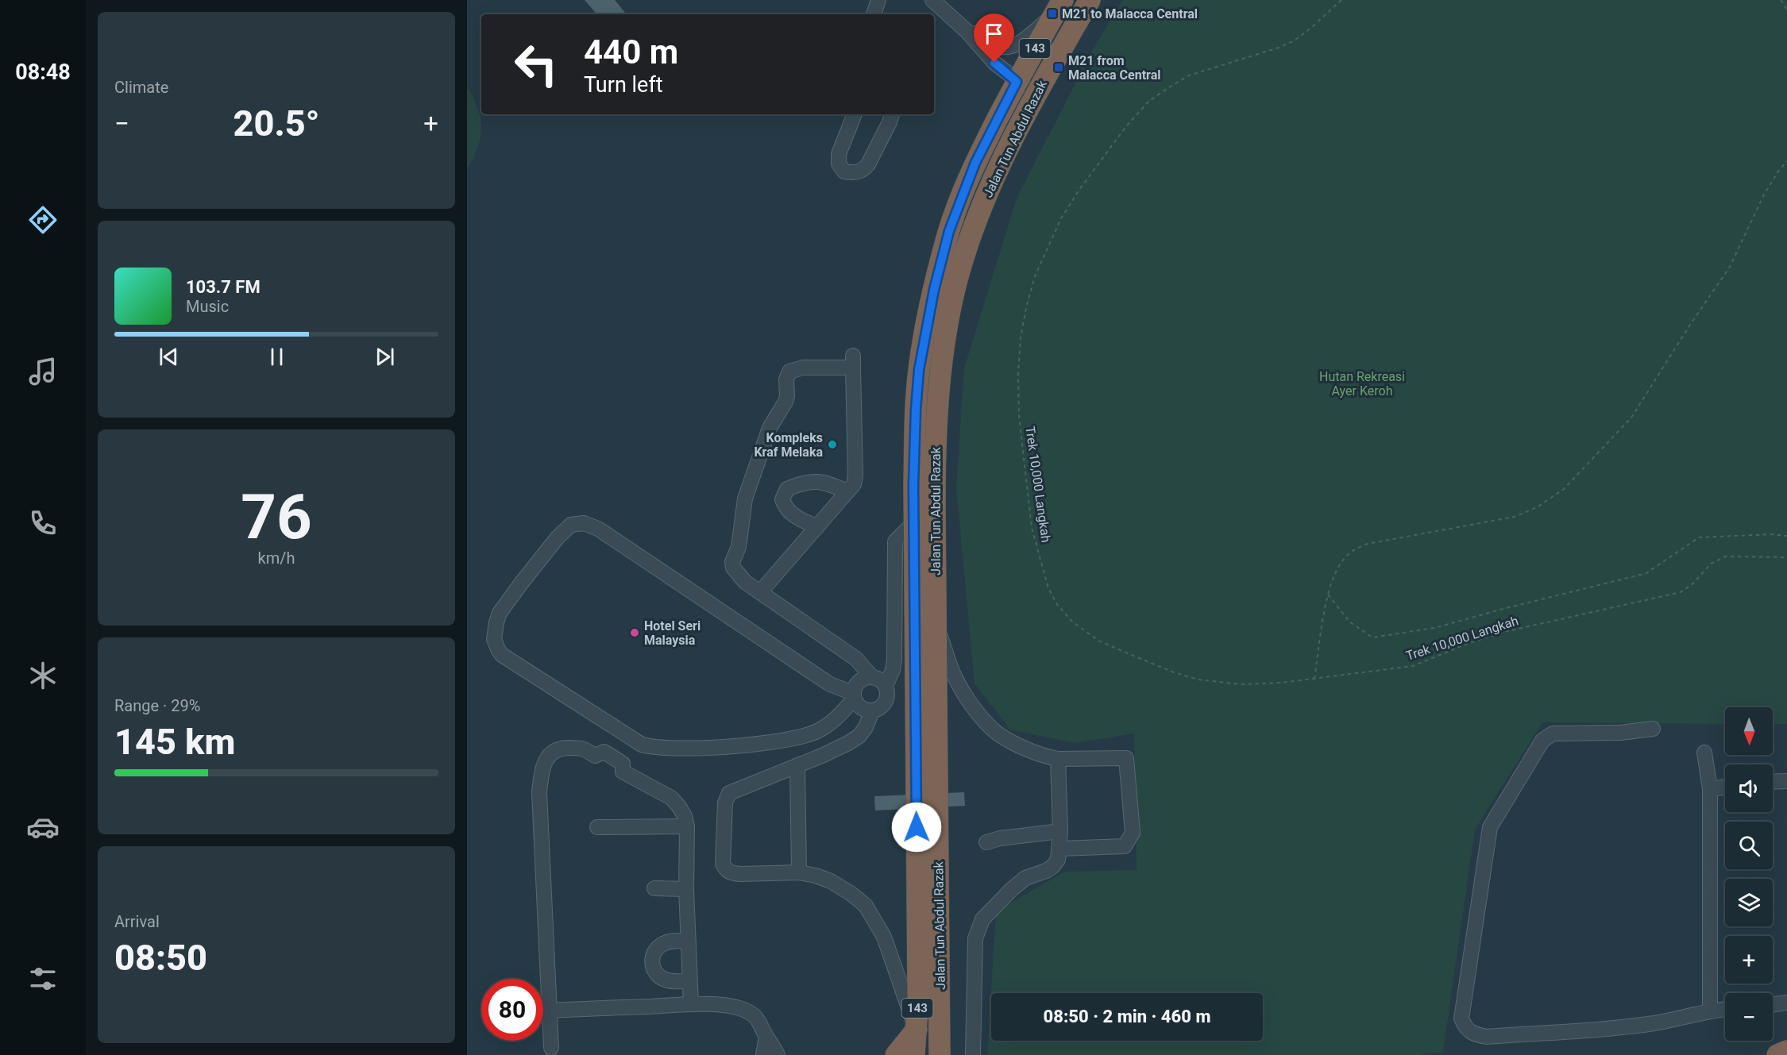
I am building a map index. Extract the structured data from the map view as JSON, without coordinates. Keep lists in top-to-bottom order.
{
  "streets": {
    "highway": ["143", "Jalan Tun Abdul Razak"],
    "path": ["Trek 10,000 Langkah"]
  },
  "parks": ["Hutan Rekreasi Ayer Keroh"],
  "places": {
    "transit": ["M21 to Malacca Central", "M21 from Malacca Central"],
    "other": ["Kompleks Kraf Melaka", "Hotel Seri Malaysia"]
  },
  "north": "bottom",
  "page": {
    "tabs": "08:48",
    "tile": [
      "Climate",
      ["76", "km/h"],
      ["Range · 29%", "145 km"],
      ["Arrival", "08:50"]
    ],
    "turn": ["440 m", "Turn left"],
    "heat": ["−", "20.5°", "+"],
    "song": ["103.7 FM", "Music"],
    "map_buttons": ["+", "−"],
    "limit": "80",
    "trip": "08:50 · 2 min · 460 m"
  }
}
